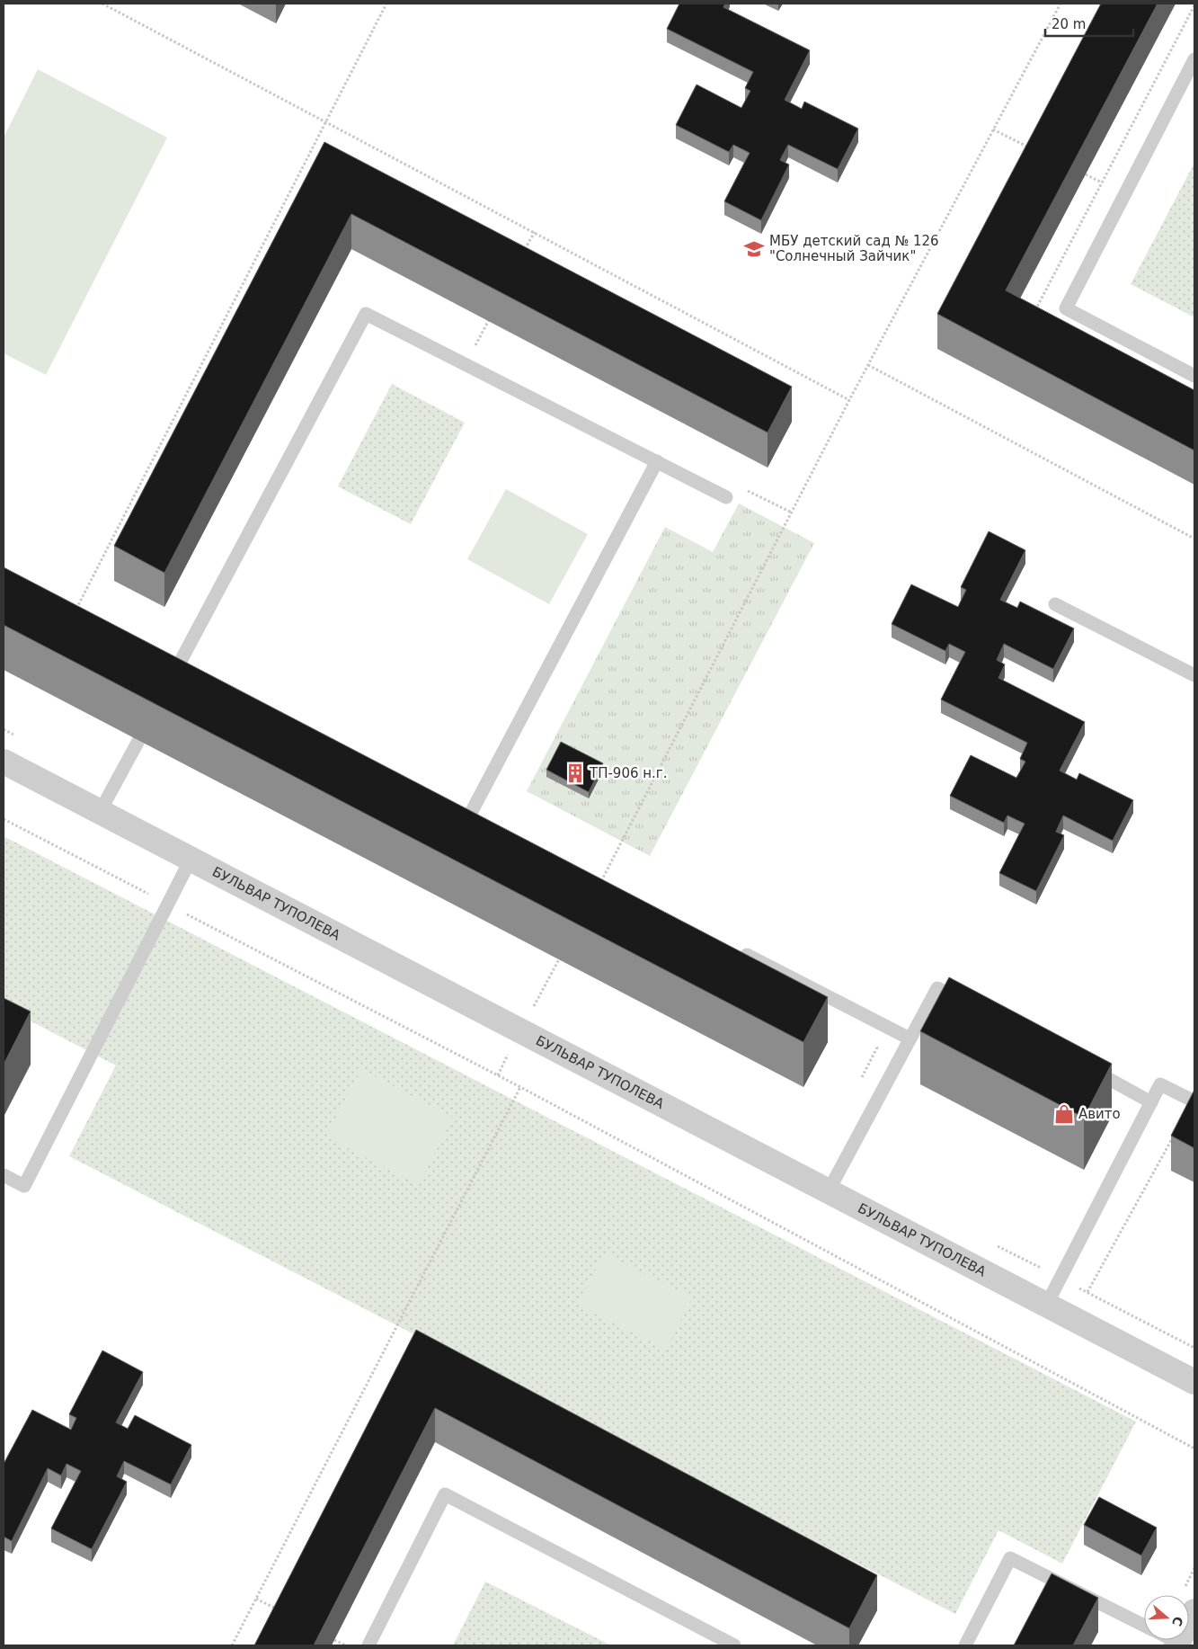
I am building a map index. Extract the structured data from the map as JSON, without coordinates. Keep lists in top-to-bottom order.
{
  "streets": {
    "street": ["БУЛЬВАР ТУПОЛЕВА"]
  },
  "places": {
    "school or university": ["МБУ детский сад № 126 \"Cолнечный Зайчик\""],
    "building": ["ТП-906 н.г."],
    "shop": ["Авито"]
  },
  "scale_bar": "20 m",
  "north": "right"
}
